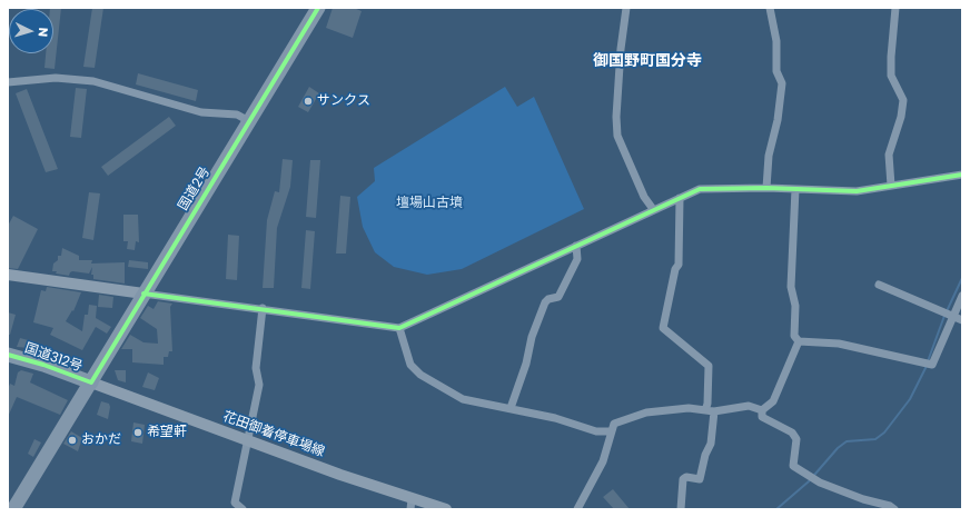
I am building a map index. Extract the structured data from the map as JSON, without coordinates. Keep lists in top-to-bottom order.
{
  "streets": {
    "highway": ["国道2号", "国道312号"],
    "main road": ["花田御着停車場線"]
  },
  "crossings": [
    ["国道2号", "国道312号"],
    ["国道2号", "花田御着停車場線"],
    ["国道312号", "花田御着停車場線"]
  ],
  "districts": ["御国野町国分寺"],
  "parks": ["壇場山古墳"],
  "places": ["サンクス", "希望軒", "おかだ"],
  "north": "right"
}
